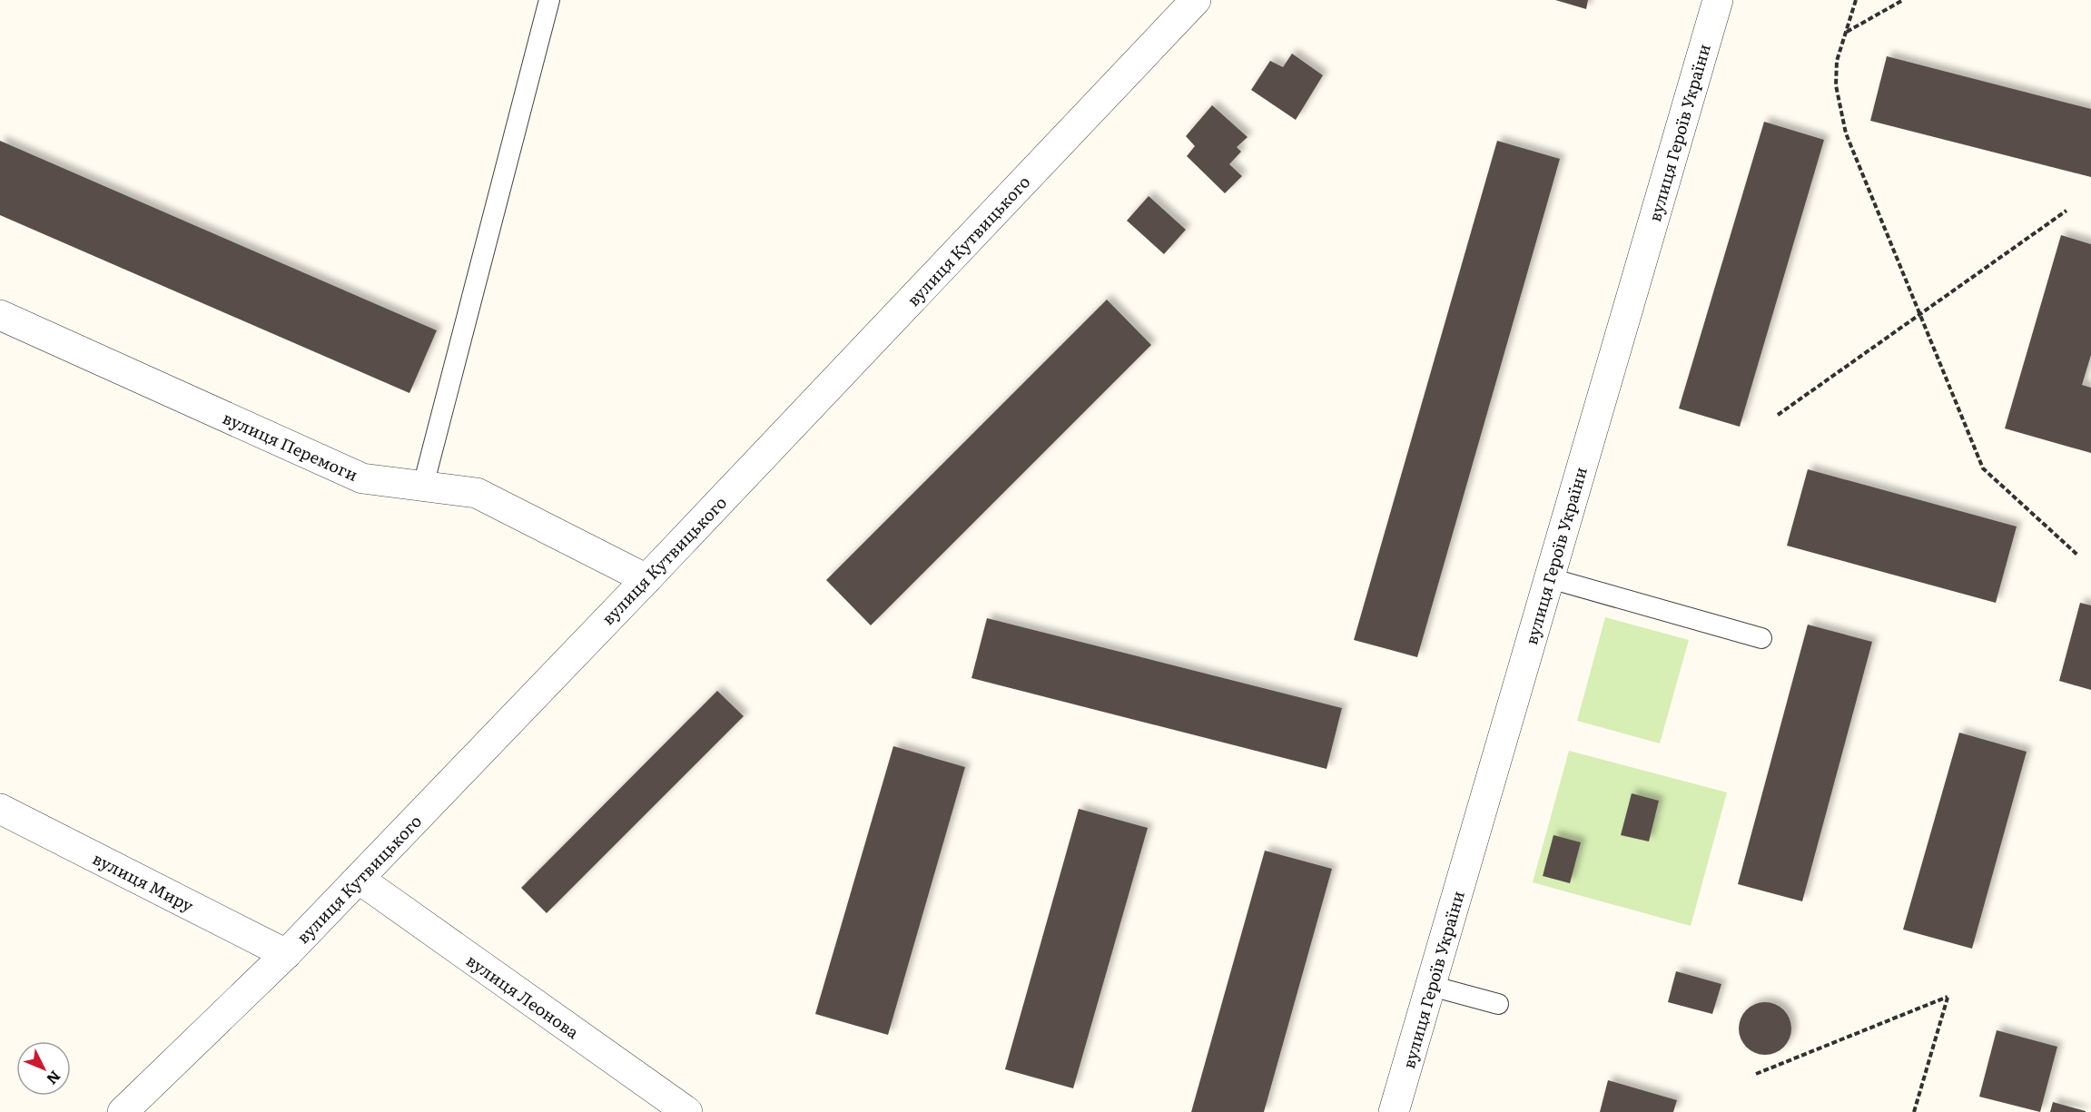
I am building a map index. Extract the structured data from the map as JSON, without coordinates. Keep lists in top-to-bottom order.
{
  "streets": {
    "street": [
      "вулиця Героїв України",
      "вулиця Кутвицького",
      "вулиця Перемоги",
      "вулиця Миру",
      "вулиця Леонова"
    ]
  },
  "crossings": [
    ["вулиця Кутвицького", "вулиця Перемоги"],
    ["вулиця Кутвицького", "вулиця Миру"],
    ["вулиця Кутвицького", "вулиця Леонова"]
  ],
  "north": "bottom right"
}
